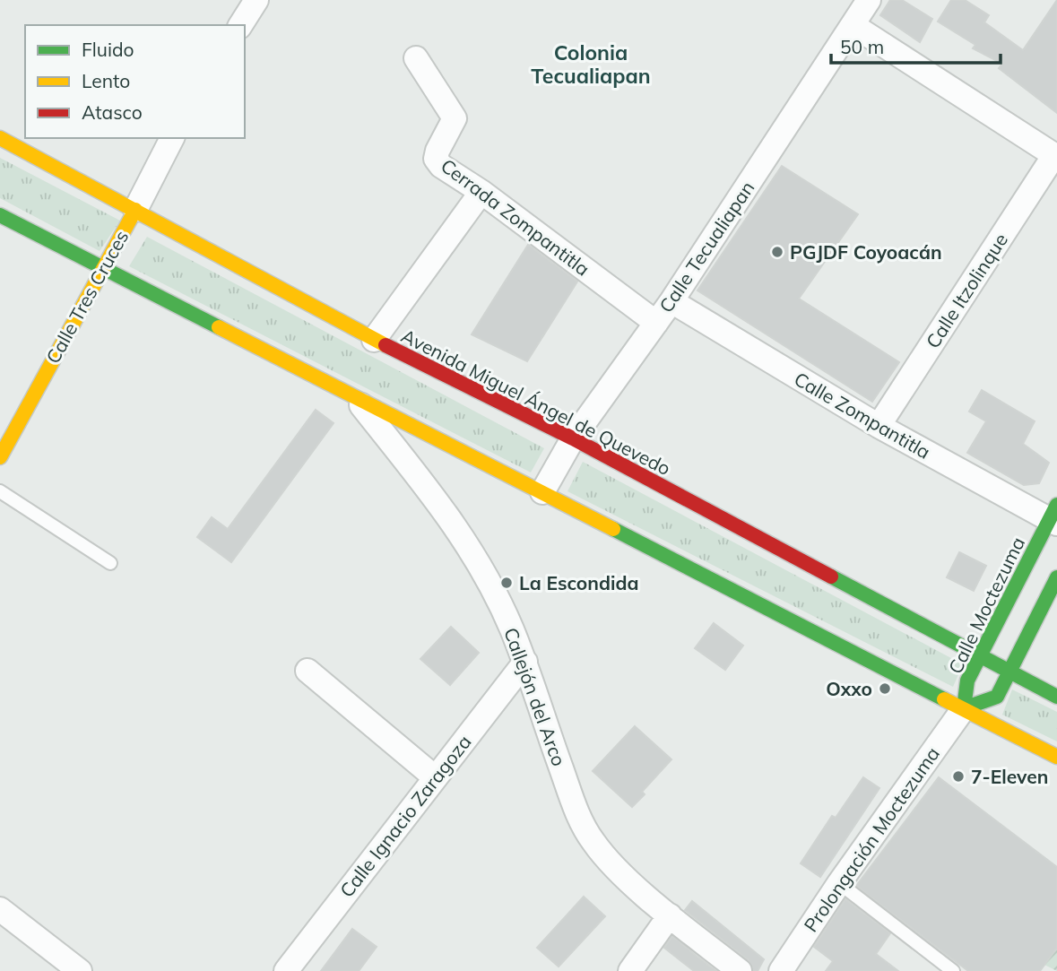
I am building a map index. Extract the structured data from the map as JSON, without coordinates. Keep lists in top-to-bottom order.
{
  "streets": {
    "main road": ["Calle Tres Cruces", "Avenida Miguel Ángel de Quevedo", "Calle Moctezuma"],
    "street": [
      "Cerrada Zompantitla",
      "Calle Tecualiapan",
      "Calle Itzolinque",
      "Calle Zompantitla",
      "Callejón del Arco",
      "Calle Ignacio Zaragoza",
      "Prolongación Moctezuma"
    ]
  },
  "crossings": [
    ["Cerrada Zompantitla", "Calle Tecualiapan"],
    ["Calle Tecualiapan", "Avenida Miguel Ángel de Quevedo"],
    ["Calle Tecualiapan", "Calle Zompantitla"],
    ["Calle Itzolinque", "Calle Zompantitla"],
    ["Calle Tres Cruces", "Avenida Miguel Ángel de Quevedo"],
    ["Avenida Miguel Ángel de Quevedo", "Calle Moctezuma"],
    ["Calle Zompantitla", "Calle Moctezuma"],
    ["Calle Moctezuma", "Prolongación Moctezuma"],
    ["Callejón del Arco", "Calle Ignacio Zaragoza"]
  ],
  "districts": ["Colonia Tecualiapan"],
  "places": [
    "PGJDF Coyoacán",
    "La Escondida",
    "Oxxo",
    "7-Eleven"
  ],
  "legend": ["Fluido", "Lento", "Atasco"],
  "scale_bar": "50 m"
}
